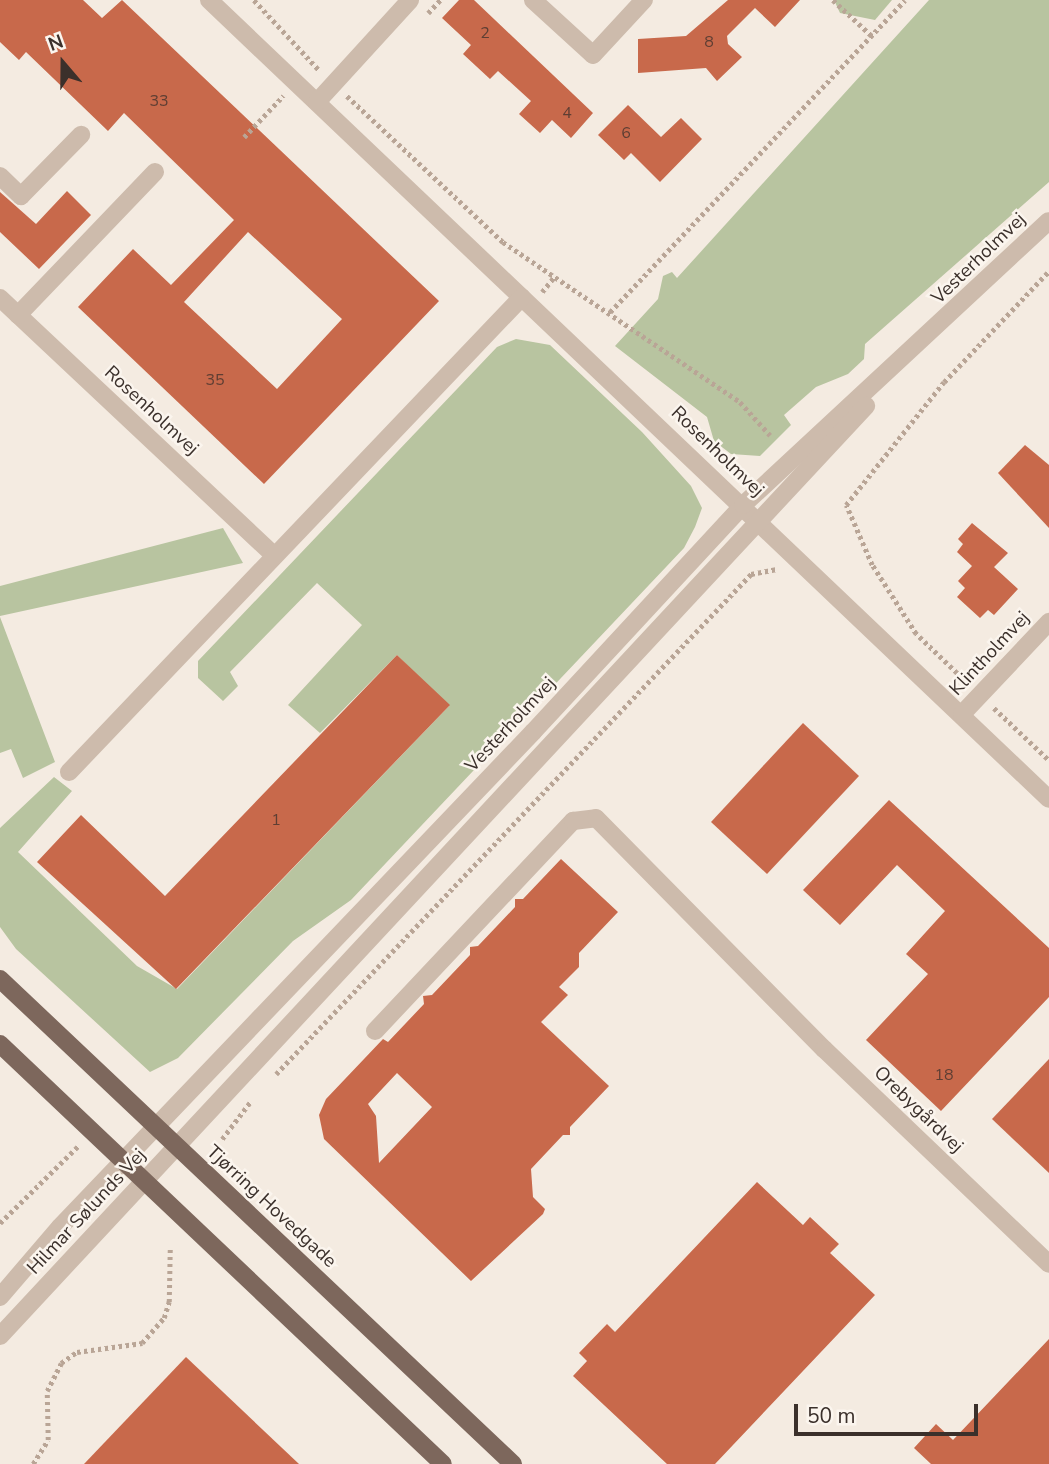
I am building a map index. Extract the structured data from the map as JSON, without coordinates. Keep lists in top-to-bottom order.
{
  "streets": {
    "main road": ["Tjørring Hovedgade"],
    "street": [
      "Vesterholmvej",
      "Rosenholmvej",
      "Klintholmvej",
      "Orebygårdvej",
      "Hilmar Sølunds Vej"
    ]
  },
  "crossings": [
    ["Vesterholmvej", "Rosenholmvej"],
    ["Vesterholmvej", "Tjørring Hovedgade"],
    ["Vesterholmvej", "Hilmar Sølunds Vej"],
    ["Rosenholmvej", "Klintholmvej"],
    ["Tjørring Hovedgade", "Hilmar Sølunds Vej"]
  ],
  "house_numbers": [
    "2",
    "8",
    "33",
    "4",
    "6",
    "35",
    "1",
    "18"
  ],
  "scale_bar": "50 m",
  "north": "top"
}
